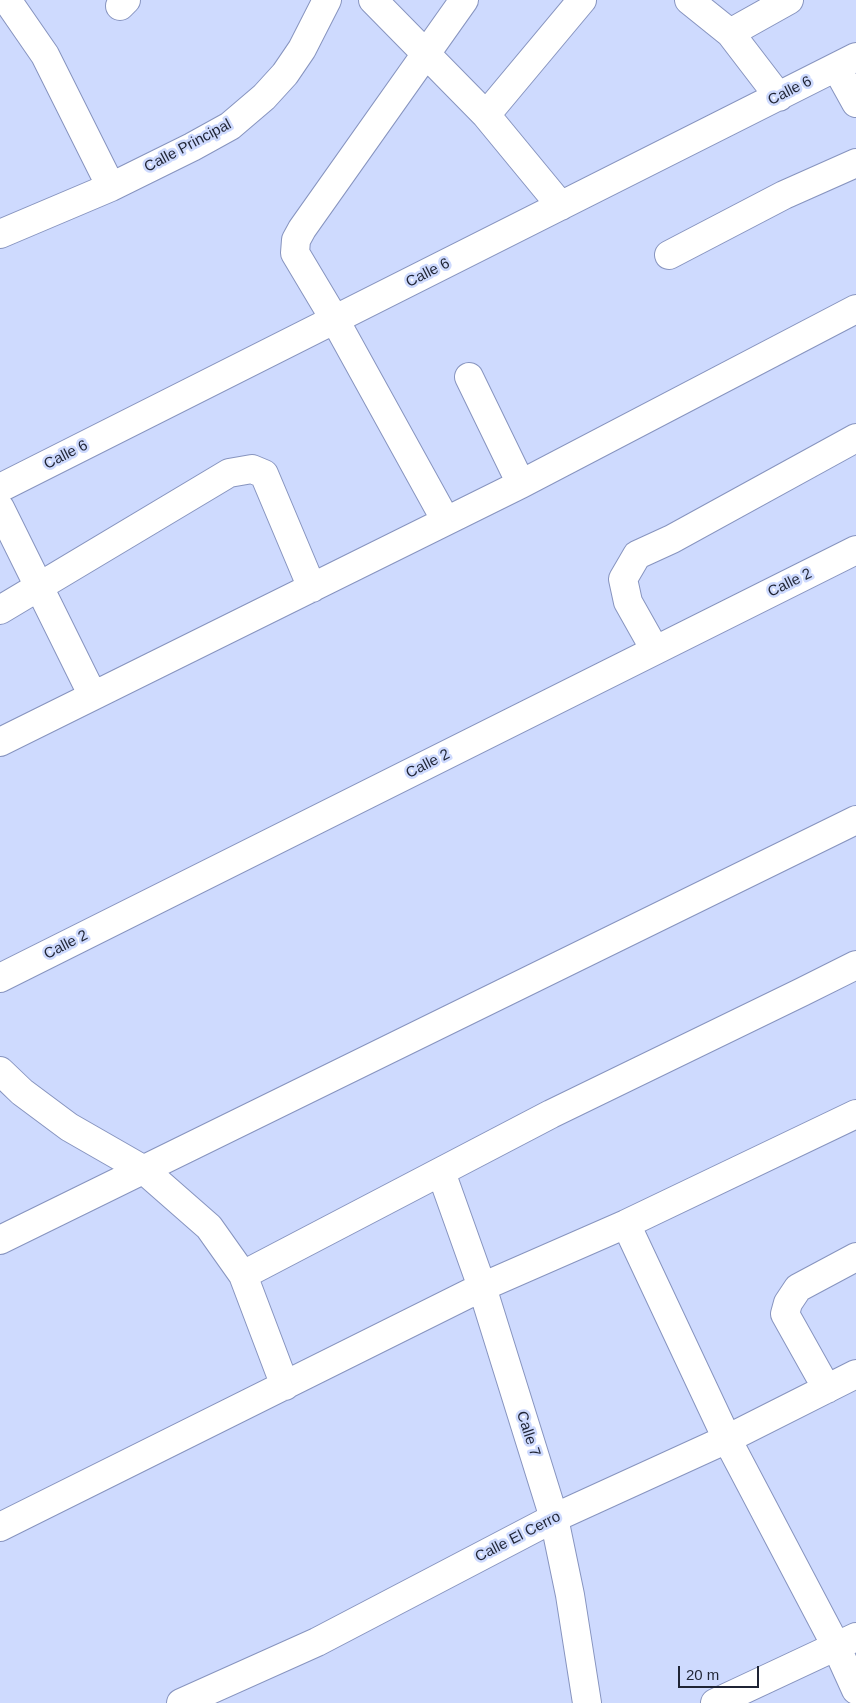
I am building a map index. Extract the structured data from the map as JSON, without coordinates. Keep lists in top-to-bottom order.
{
  "streets": {
    "street": [
      "Calle 6",
      "Calle Principal",
      "Calle 2",
      "Calle 7",
      "Calle El Cerro"
    ]
  },
  "crossings": [
    ["Calle 7", "Calle El Cerro"]
  ],
  "scale_bar": "20 m"
}
